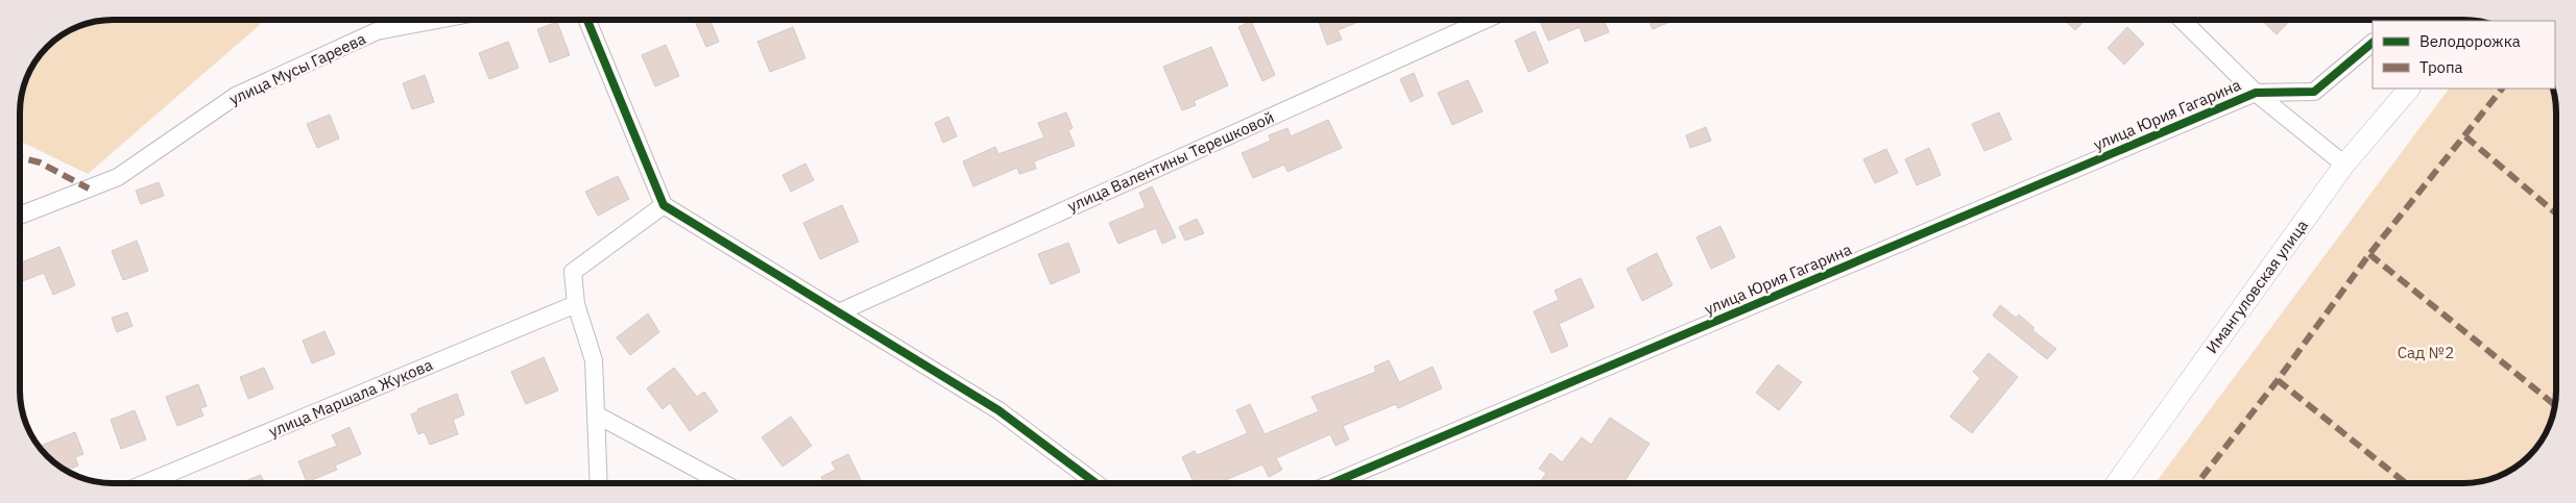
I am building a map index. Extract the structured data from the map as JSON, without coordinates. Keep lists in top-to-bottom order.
{
  "streets": {
    "street": [
      "улица Мусы Гареева",
      "улица Юрия Гагарина",
      "улица Валентины Терешковой",
      "Имангуловская улица",
      "улица Маршала Жукова"
    ]
  },
  "parks": ["Сад №2"],
  "legend": ["Велодорожка", "Тропа"]
}
